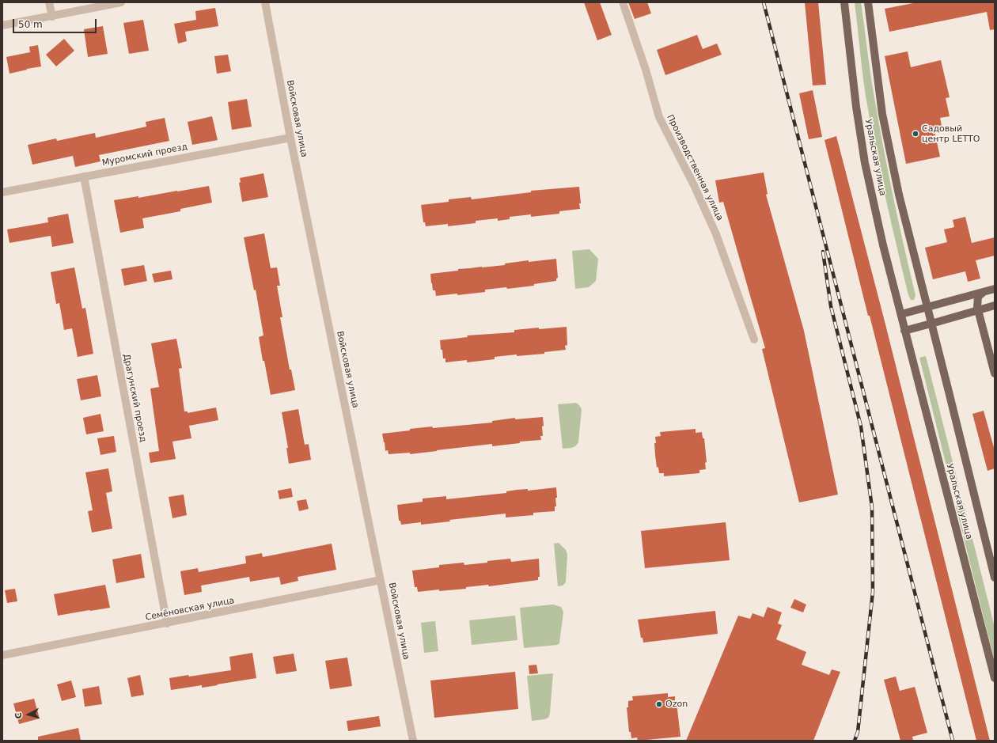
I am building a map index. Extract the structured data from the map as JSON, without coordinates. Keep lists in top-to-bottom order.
{
  "streets": {
    "main road": ["Уральская улица"],
    "street": [
      "Войсковая улица",
      "Муромский проезд",
      "Производственная улица",
      "Драгунский проезд",
      "Семёновская улица"
    ]
  },
  "crossings": [
    ["Войсковая улица", "Муромский проезд"],
    ["Войсковая улица", "Семёновская улица"],
    ["Муромский проезд", "Драгунский проезд"],
    ["Драгунский проезд", "Семёновская улица"]
  ],
  "places": ["Садовый центр LETTO", "Ozon"],
  "scale_bar": "50 m",
  "north": "left"
}
